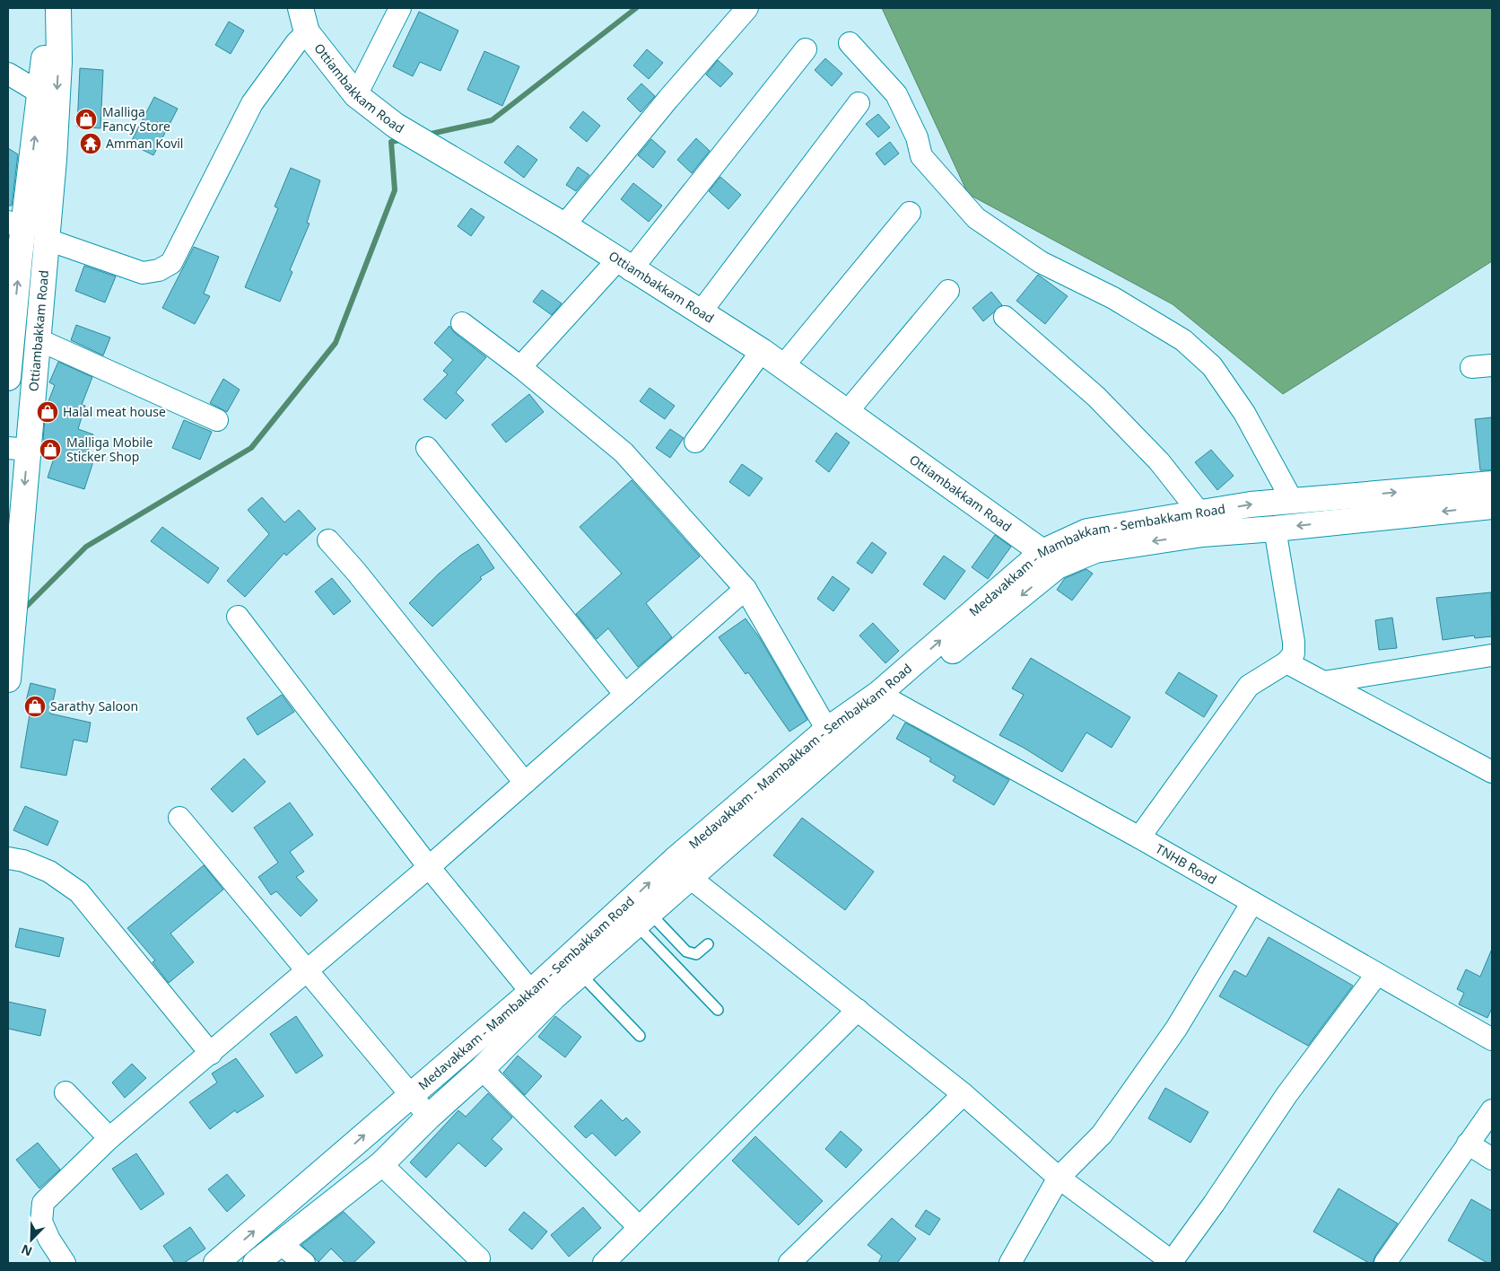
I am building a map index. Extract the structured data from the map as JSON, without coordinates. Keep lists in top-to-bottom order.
{
  "streets": {
    "main road": ["Ottiambakkam Road", "Medavakkam - Mambakkam - Sembakkam Road"],
    "street": ["TNHB Road"]
  },
  "crossings": [
    ["Ottiambakkam Road", "Medavakkam - Mambakkam - Sembakkam Road"],
    ["Medavakkam - Mambakkam - Sembakkam Road", "TNHB Road"]
  ],
  "places": {
    "shop": [
      "Malliga Fancy Store",
      "Halal meat house",
      "Malliga Mobile Sticker Shop",
      "Sarathy Saloon"
    ],
    "temple": ["Amman Kovil"]
  },
  "north": "bottom left"
}
